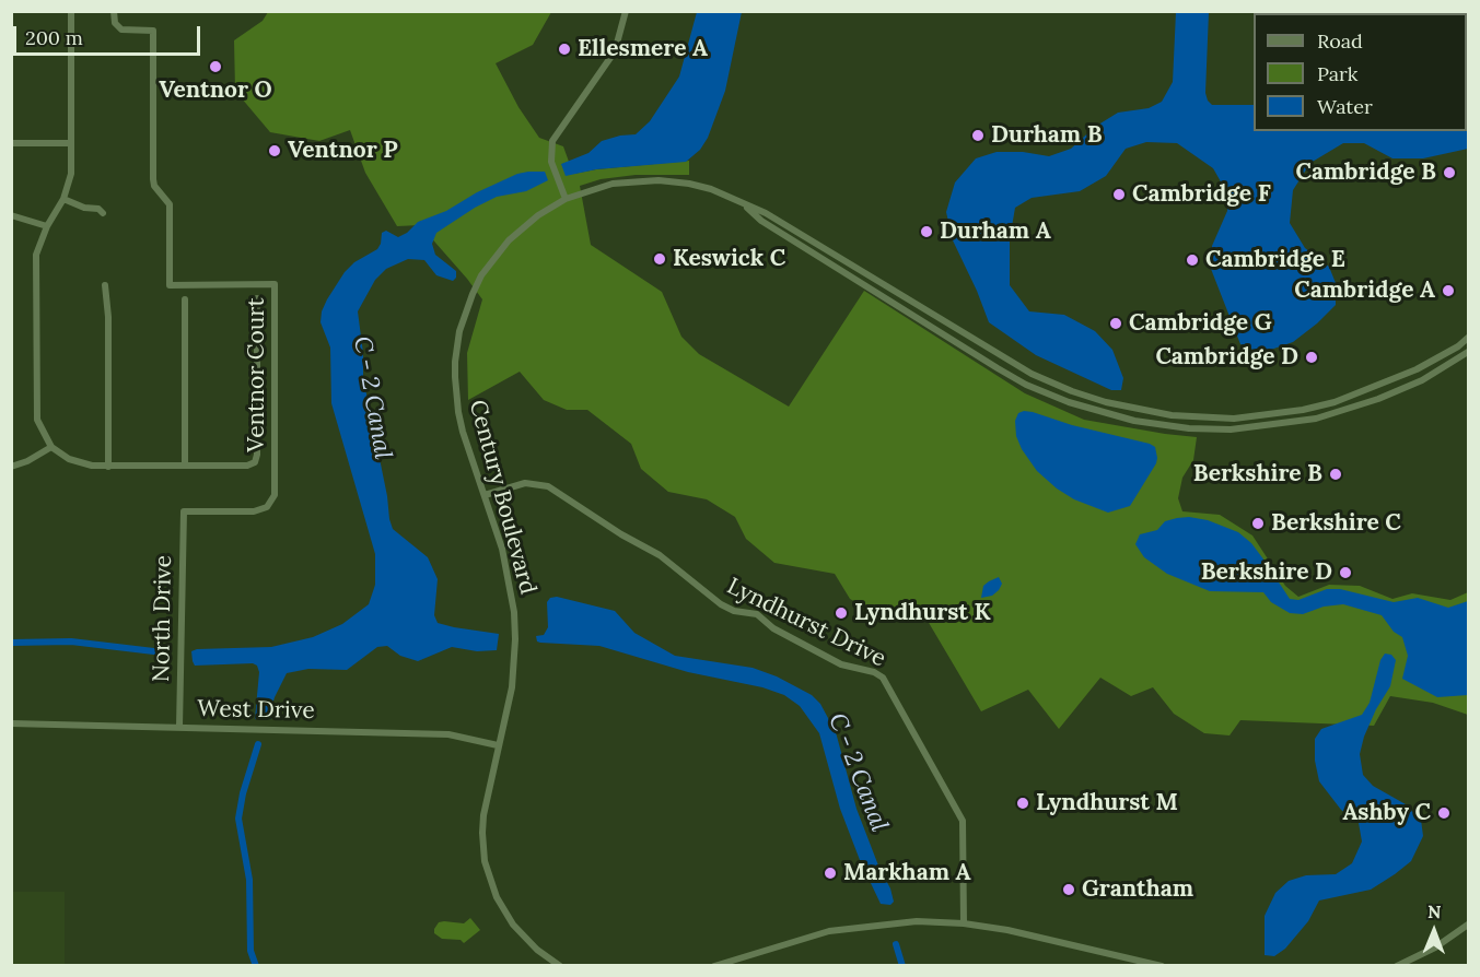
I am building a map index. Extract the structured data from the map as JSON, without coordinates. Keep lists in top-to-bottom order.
{
  "streets": {
    "street": [
      "Ventnor Court",
      "Century Boulevard",
      "North Drive",
      "Lyndhurst Drive",
      "West Drive"
    ]
  },
  "crossings": [
    ["Ventnor Court", "North Drive"],
    ["Century Boulevard", "Lyndhurst Drive"],
    ["Century Boulevard", "West Drive"],
    ["North Drive", "West Drive"]
  ],
  "water": ["C - 2 Canal"],
  "places": [
    "Ellesmere A",
    "Ventnor O",
    "Durham B",
    "Ventnor P",
    "Cambridge B",
    "Cambridge F",
    "Durham A",
    "Keswick C",
    "Cambridge E",
    "Cambridge A",
    "Cambridge G",
    "Cambridge D",
    "Berkshire B",
    "Berkshire C",
    "Berkshire D",
    "Lyndhurst K",
    "Lyndhurst M",
    "Ashby C",
    "Markham A",
    "Grantham"
  ],
  "legend": ["Road", "Park", "Water"],
  "scale_bar": "200 m",
  "north": "top"
}
